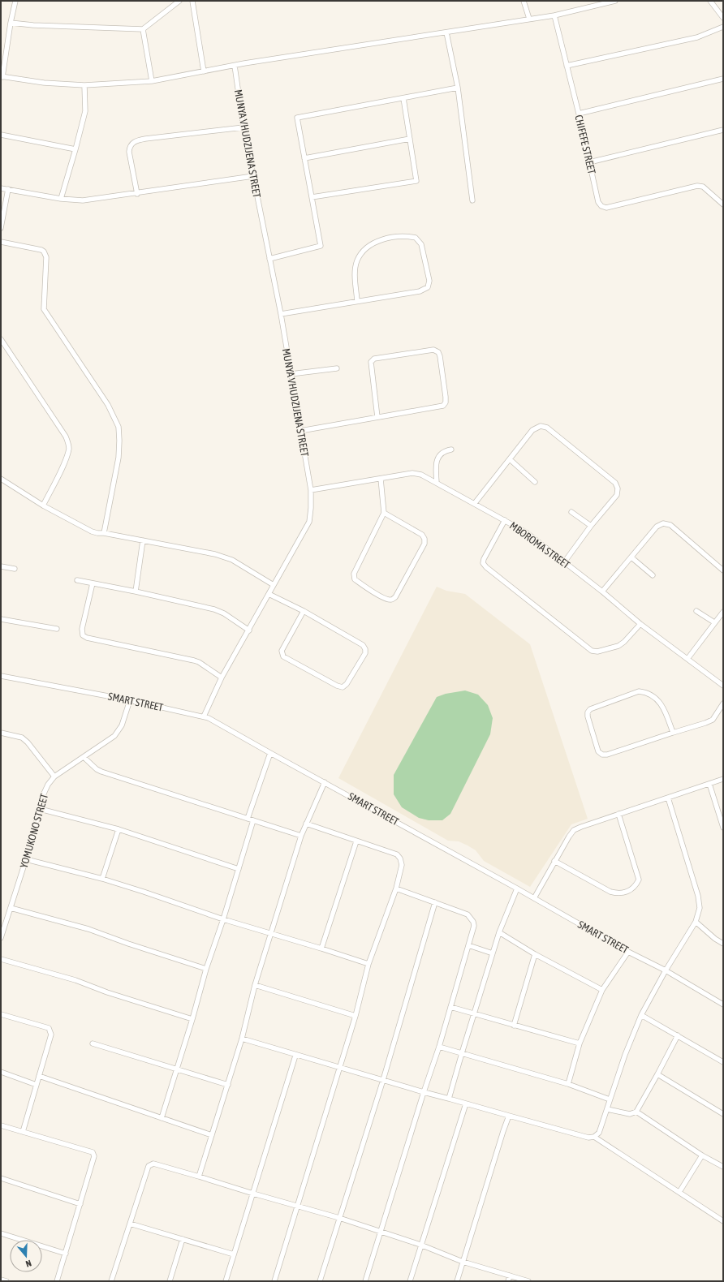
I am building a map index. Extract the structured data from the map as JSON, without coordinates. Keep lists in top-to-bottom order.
{
  "streets": {
    "street": [
      "MUNYA VHUDZIJENA STREET",
      "CHIFEFE STREET",
      "MBOROMA STREET",
      "SMART STREET",
      "YOMUKONO STREET"
    ]
  },
  "crossings": [
    ["MUNYA VHUDZIJENA STREET", "MBOROMA STREET"],
    ["MUNYA VHUDZIJENA STREET", "SMART STREET"],
    ["SMART STREET", "YOMUKONO STREET"]
  ],
  "north": "bottom"
}
